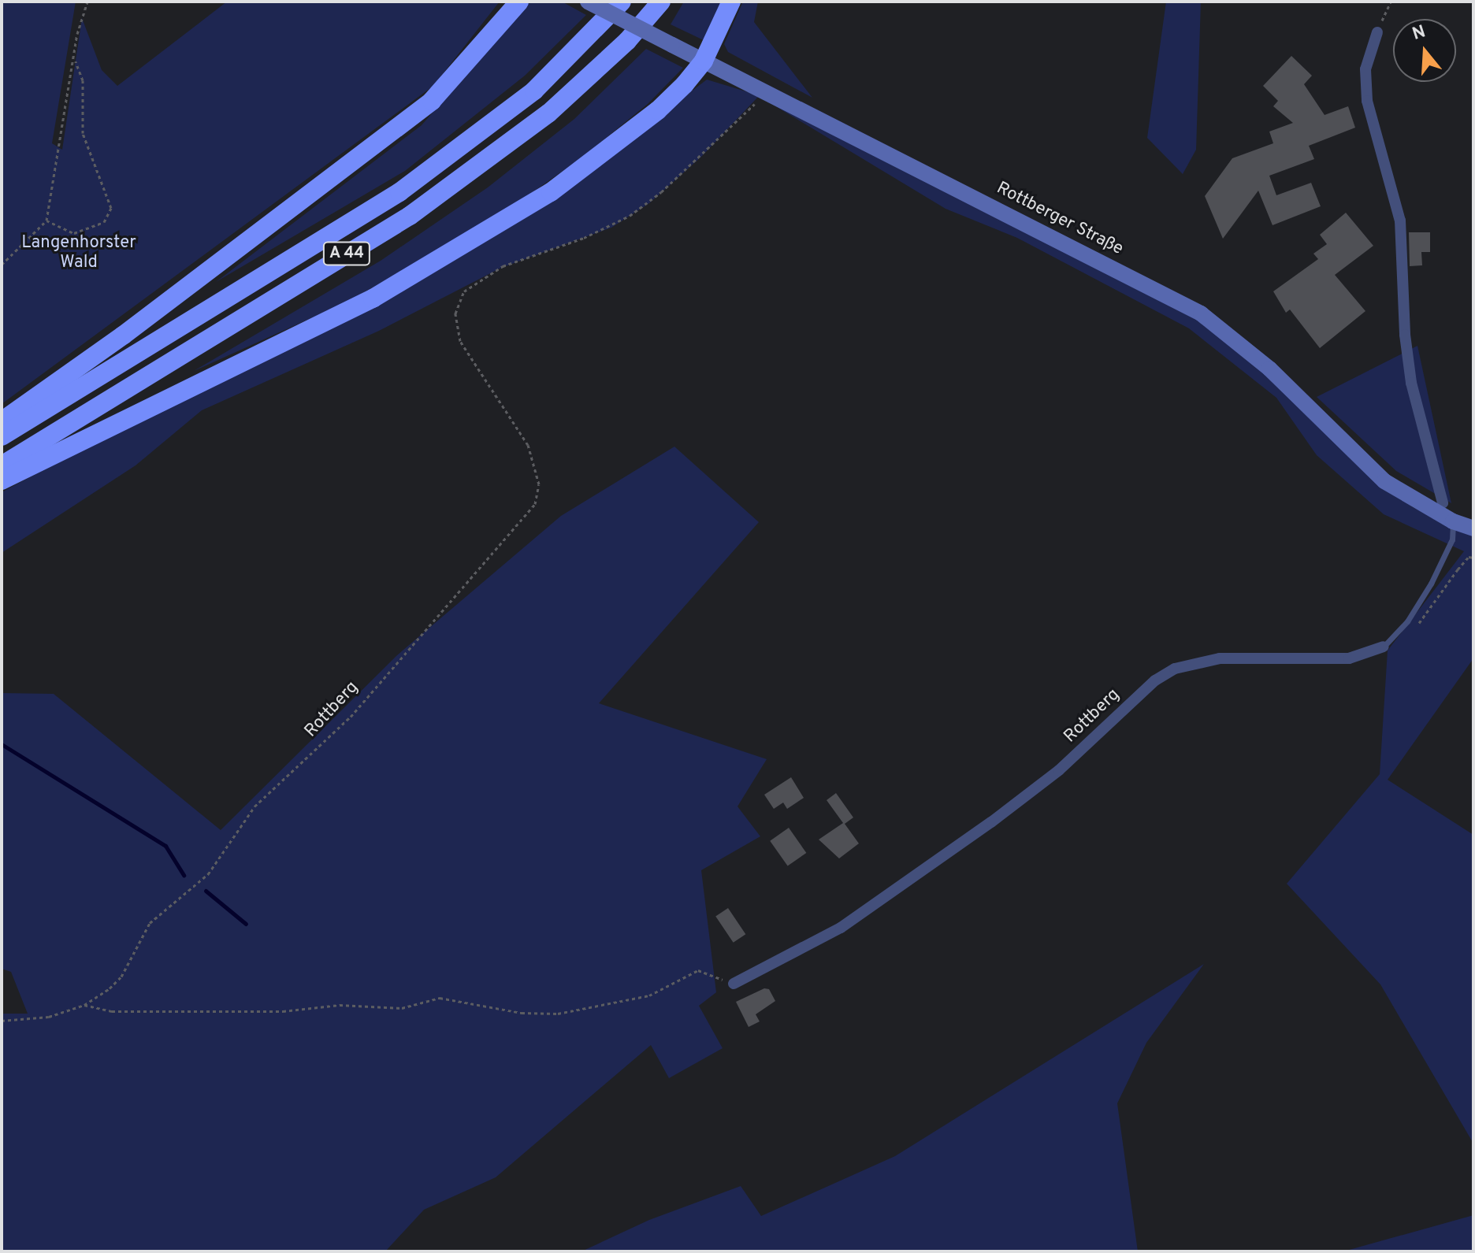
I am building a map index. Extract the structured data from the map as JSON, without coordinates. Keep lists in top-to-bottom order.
{
  "streets": {
    "highway": ["A 44"],
    "main road": ["Rottberger Straße"],
    "street": ["Rottberg"]
  },
  "crossings": [
    ["Rottberger Straße", "Rottberg"]
  ],
  "parks": ["Langenhorster Wald"],
  "north": "top"
}
